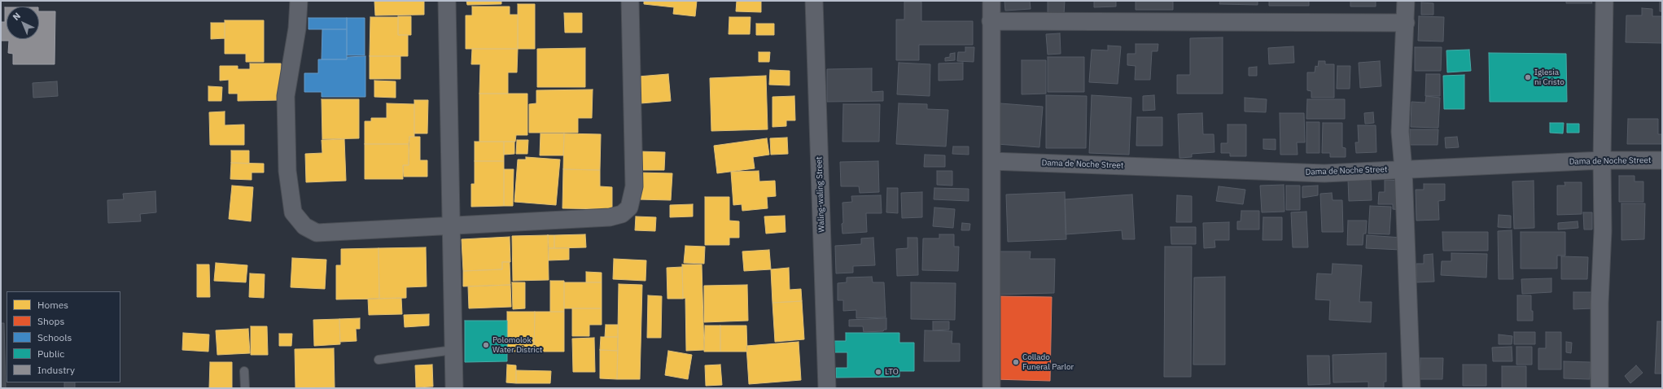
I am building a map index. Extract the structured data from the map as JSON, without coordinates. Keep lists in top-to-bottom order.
{
  "streets": {
    "street": ["Dama de Noche Street", "Waling-waling Street"]
  },
  "places": [
    "Iglesia ni Cristo",
    "Polomolok Water District",
    "Collado Funeral Parlor",
    "LTO"
  ],
  "legend": [
    "Homes",
    "Shops",
    "Schools",
    "Public",
    "Industry"
  ],
  "north": "top left"
}
